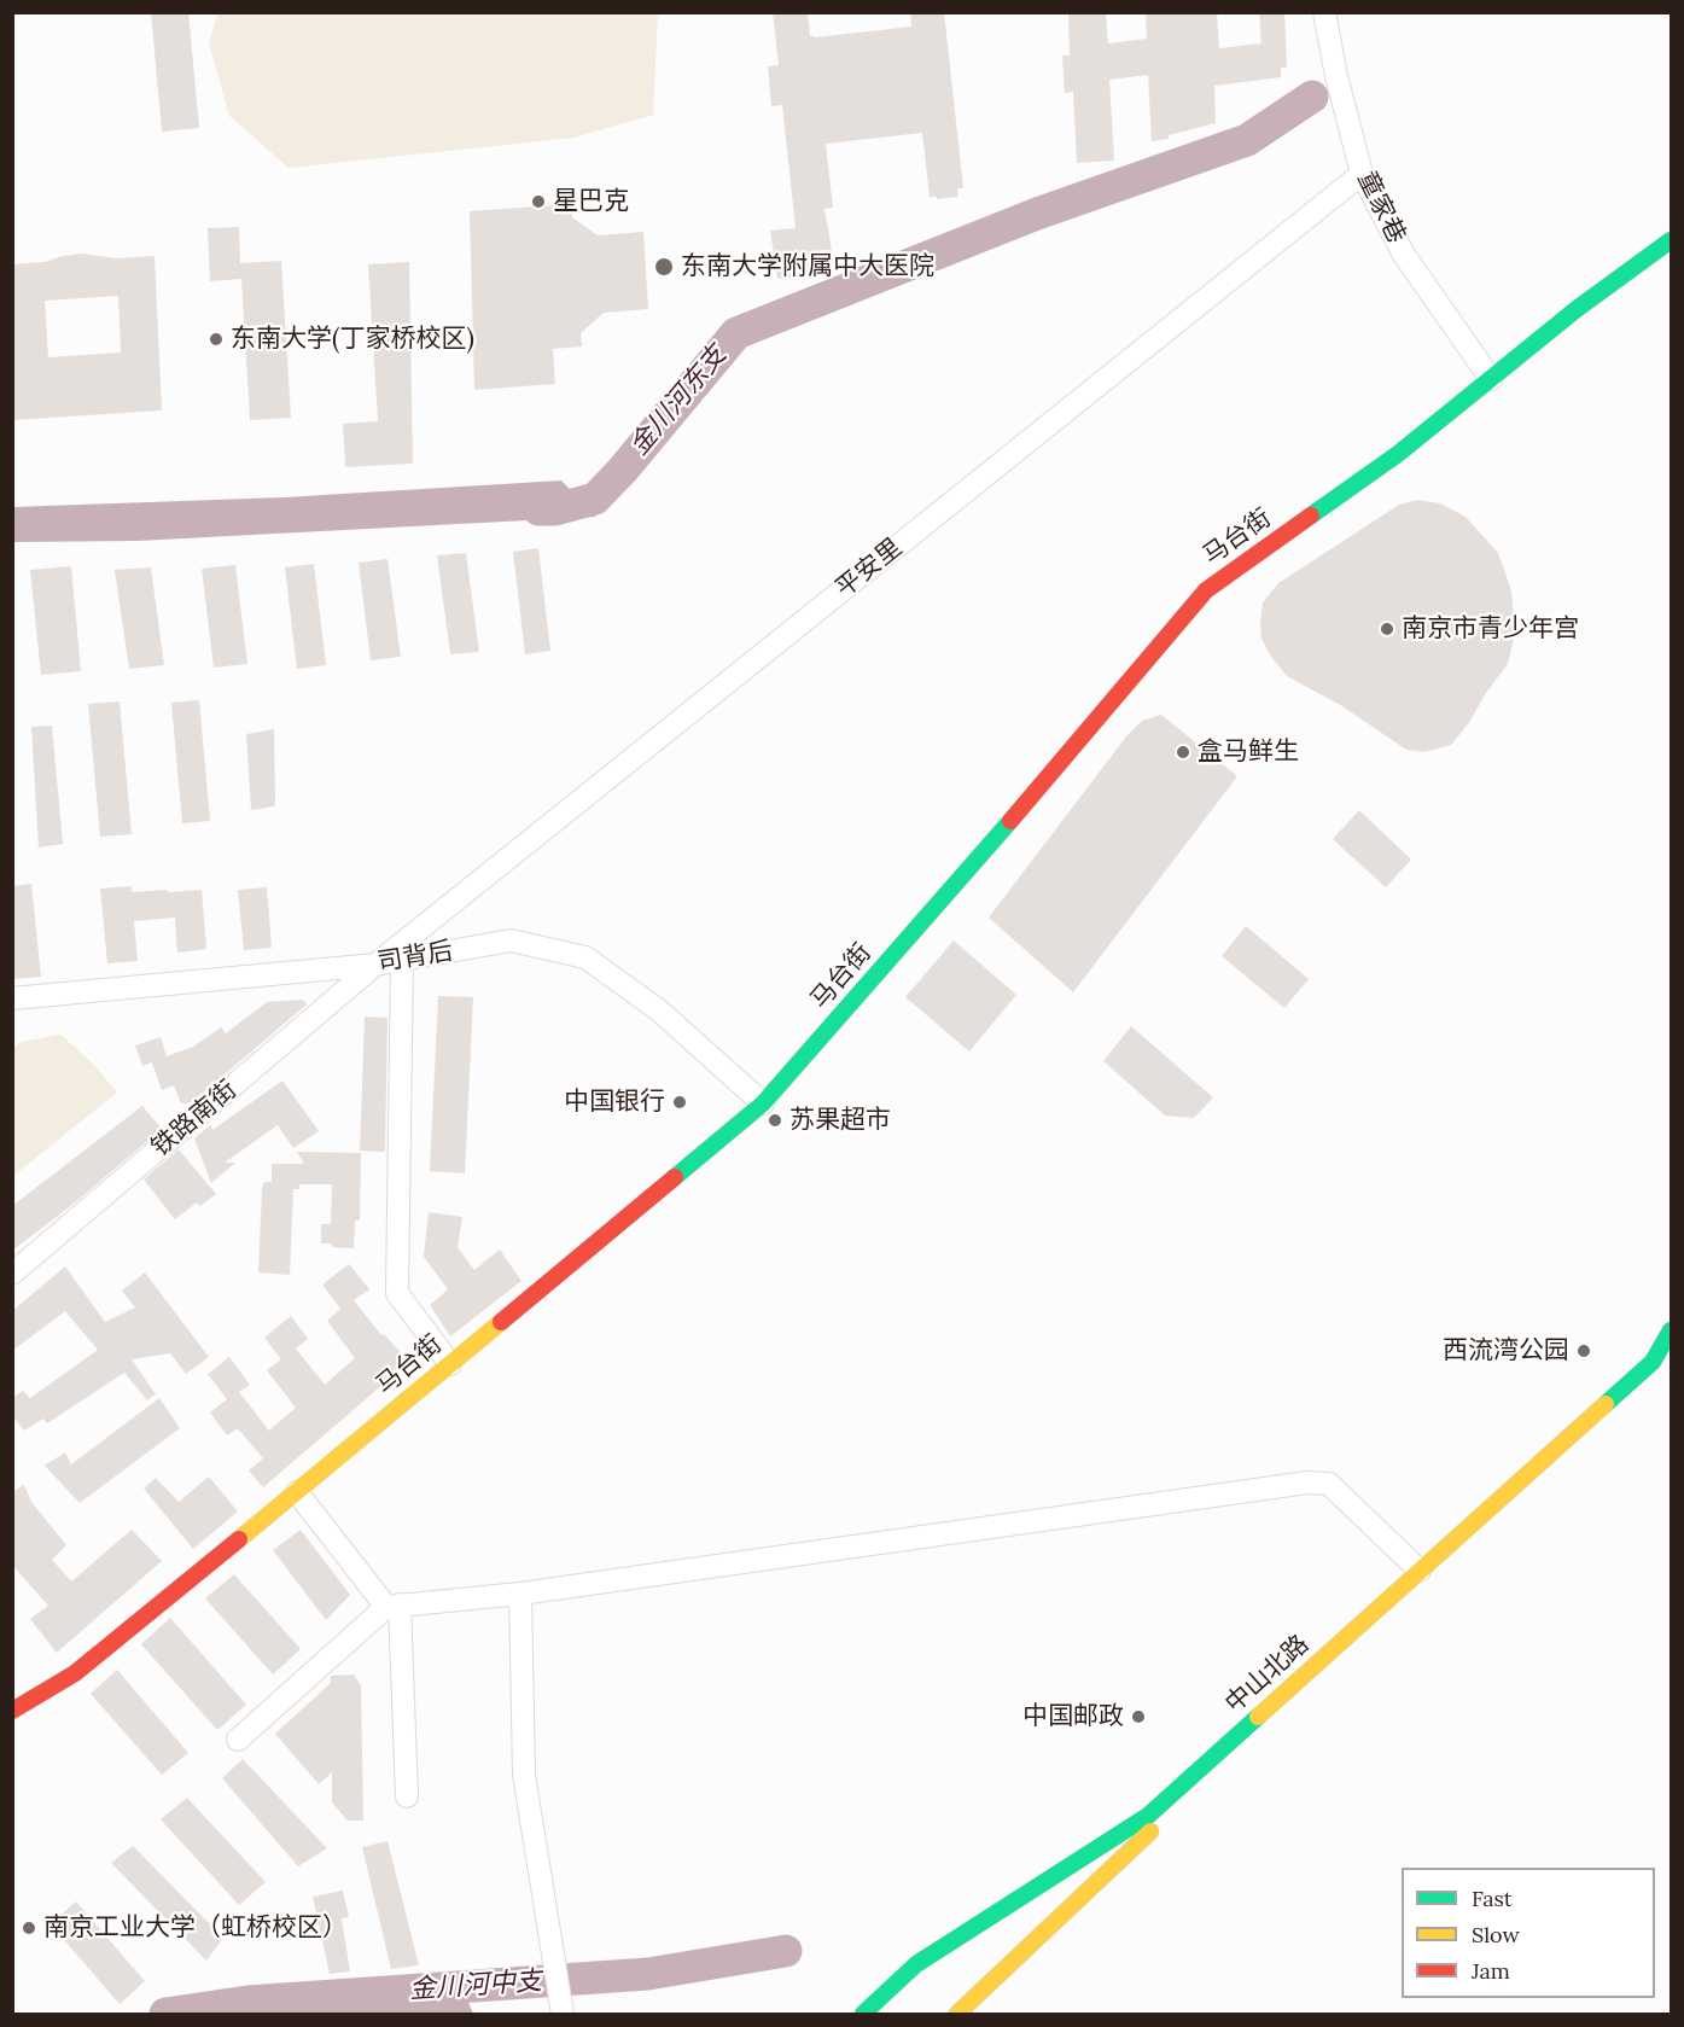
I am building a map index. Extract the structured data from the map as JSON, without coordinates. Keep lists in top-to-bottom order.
{
  "streets": {
    "street": [
      "童家巷",
      "马台街",
      "平安里",
      "司背后",
      "铁路南街",
      "中山北路"
    ]
  },
  "crossings": [
    ["童家巷", "马台街"],
    ["童家巷", "平安里"],
    ["马台街", "司背后"],
    ["平安里", "司背后"],
    ["平安里", "铁路南街"],
    ["司背后", "铁路南街"]
  ],
  "water": ["金川河东支", "金川河中支"],
  "places": [
    "星巴克",
    "东南大学附属中大医院",
    "东南大学(丁家桥校区)",
    "南京市青少年宫",
    "盒马鲜生",
    "中国银行",
    "苏果超市",
    "西流湾公园",
    "中国邮政",
    "南京工业大学（虹桥校区）"
  ],
  "legend": ["Fast", "Slow", "Jam"]
}
